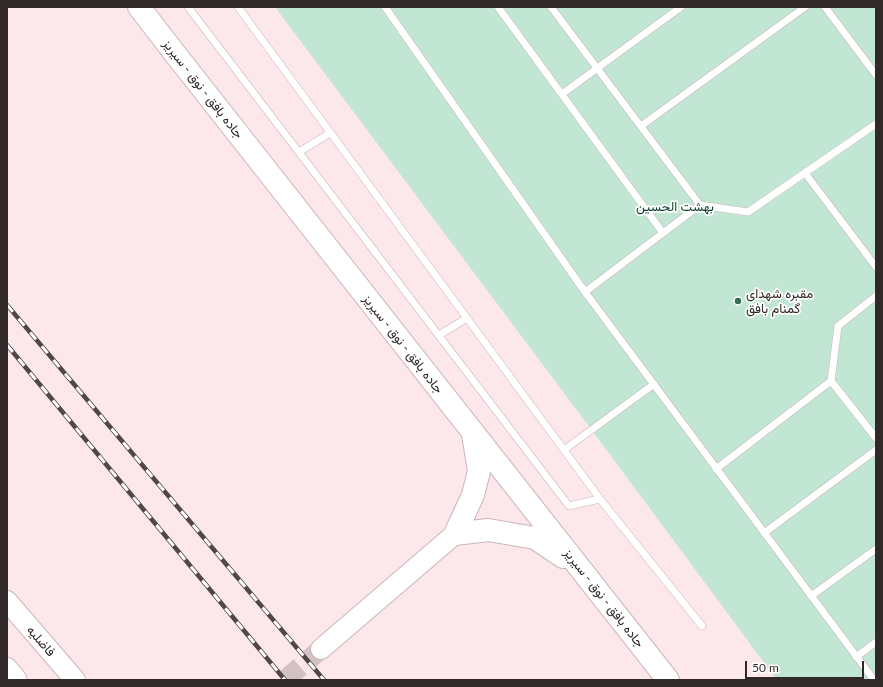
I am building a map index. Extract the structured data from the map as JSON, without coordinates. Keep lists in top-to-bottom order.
{
  "streets": {
    "main road": ["جاده بافق - نوق - سیریز"],
    "street": ["فاضلیه"]
  },
  "parks": ["بهشت الحسین"],
  "places": ["مقبره شهدای گمنام بافق"],
  "scale_bar": "50 m"
}
